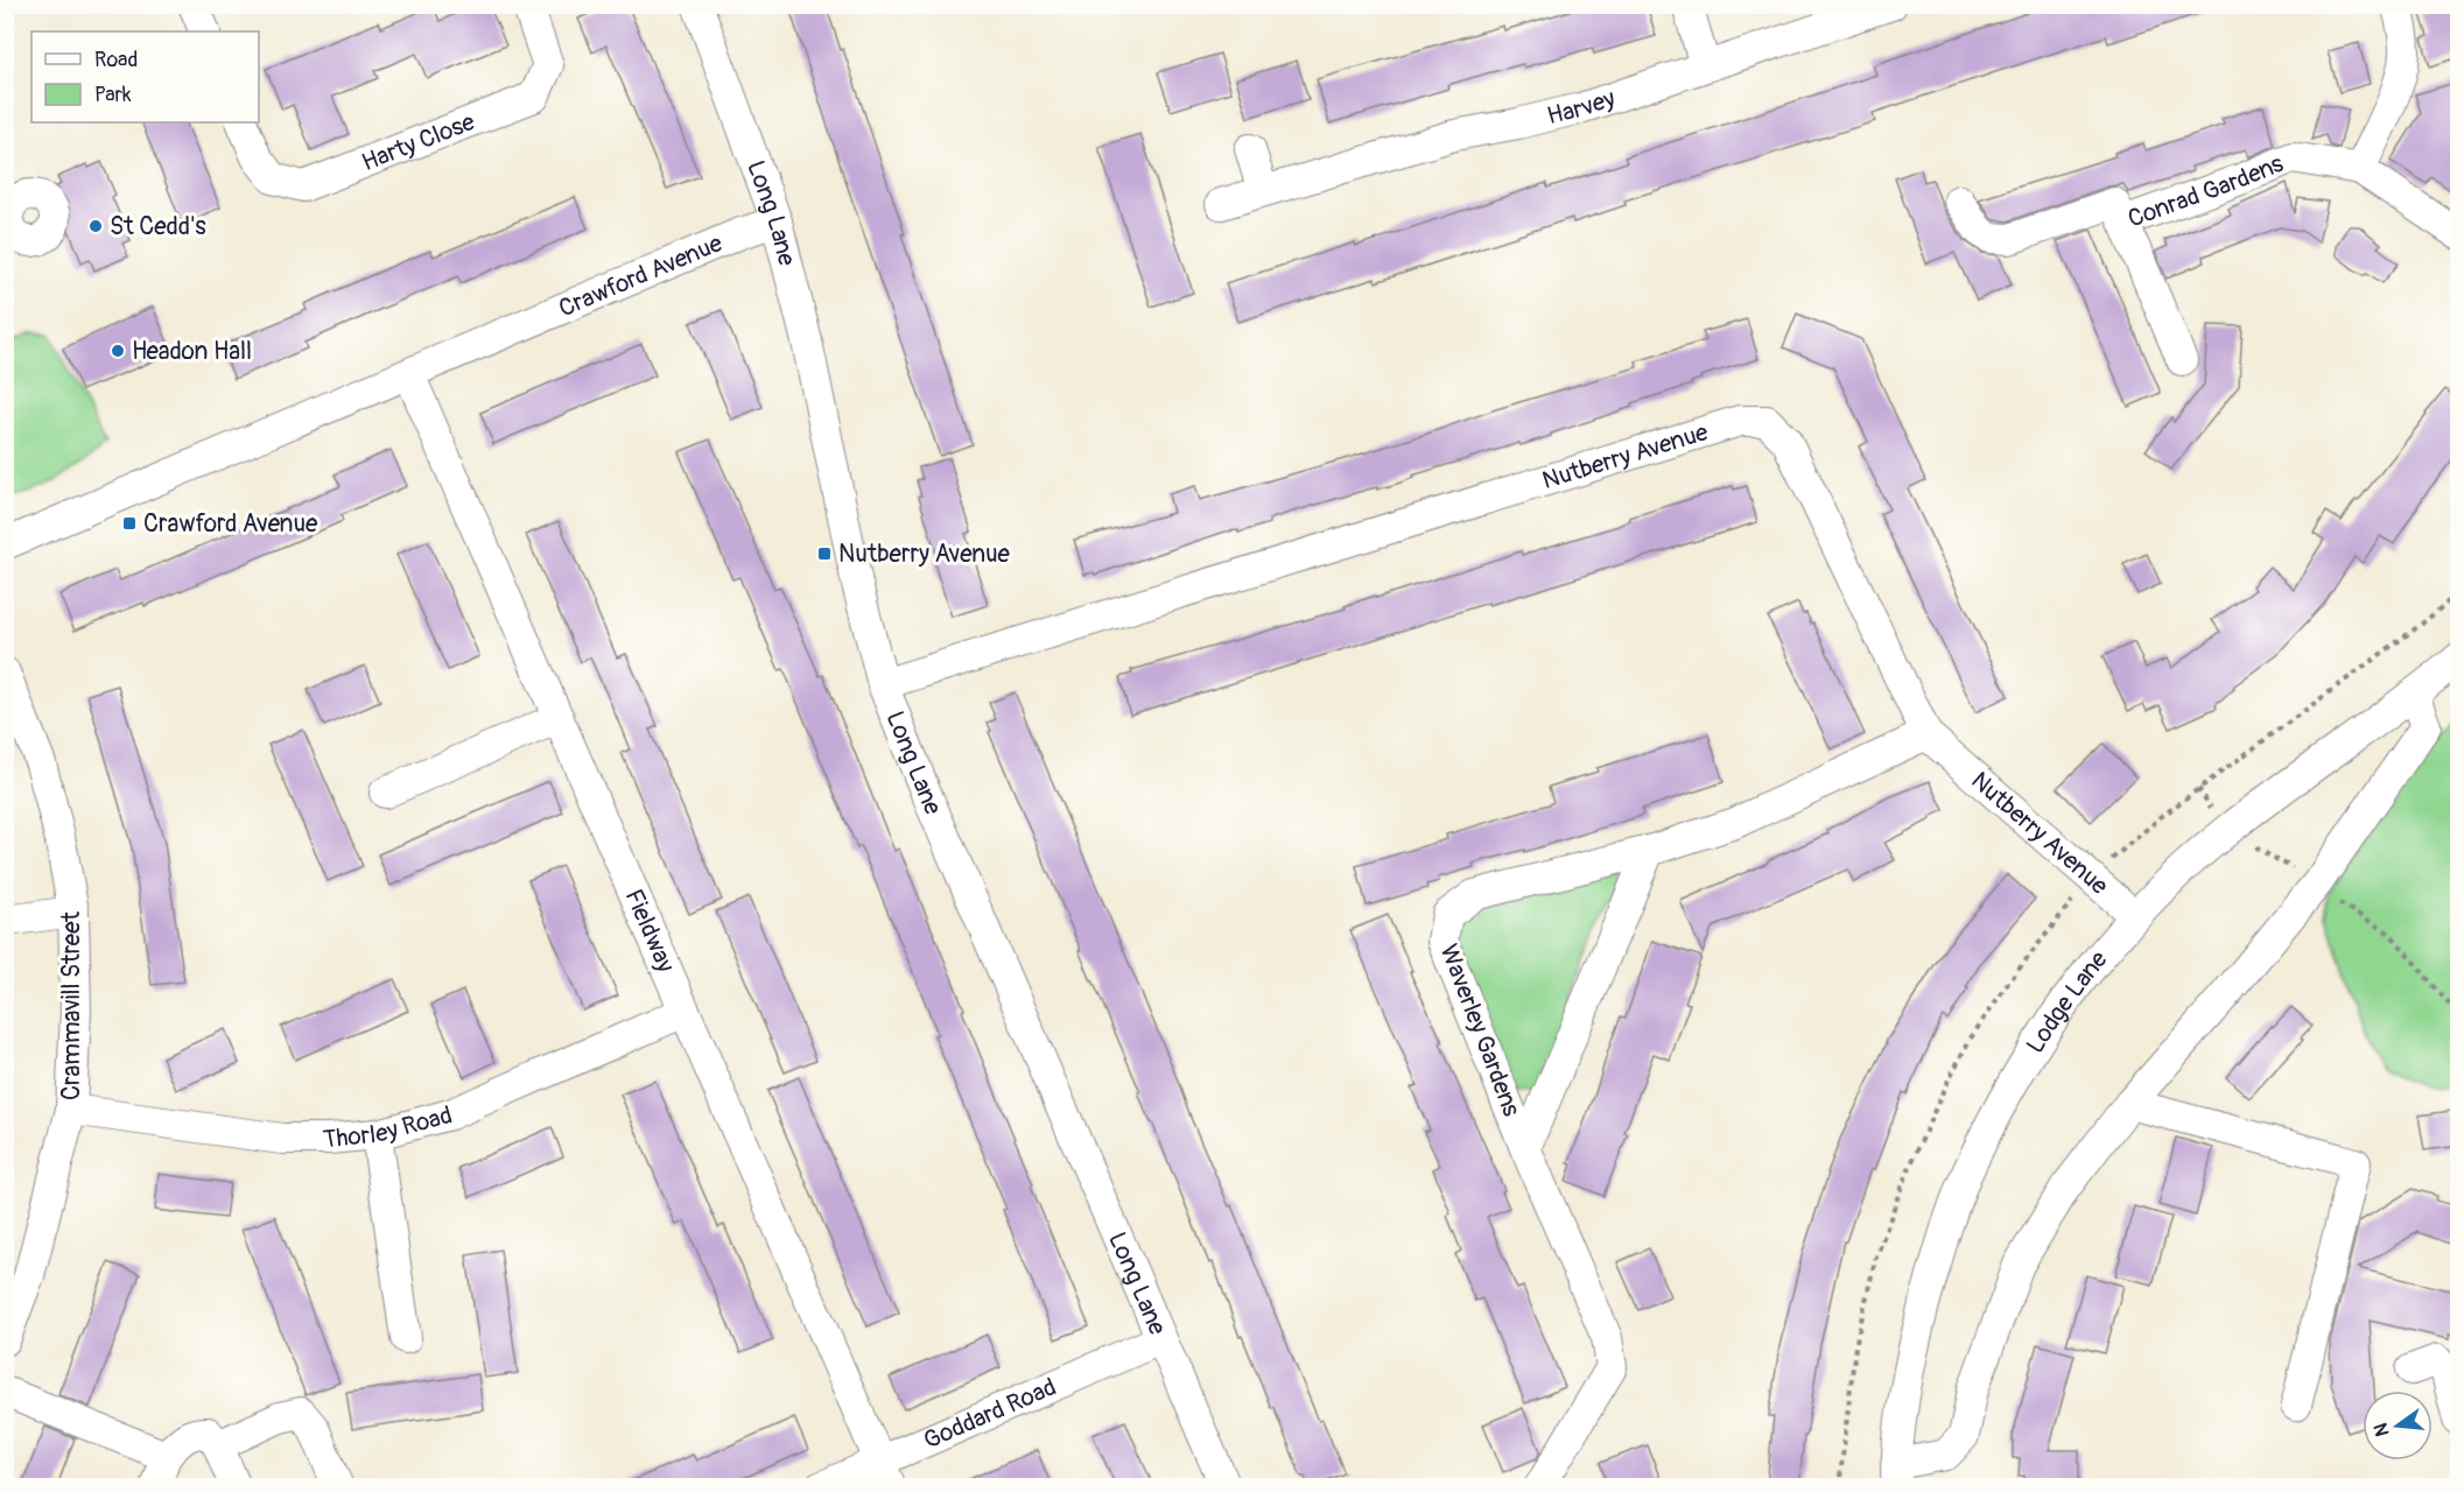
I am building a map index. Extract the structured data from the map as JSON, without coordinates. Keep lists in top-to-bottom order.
{
  "streets": {
    "street": [
      "Harvey",
      "Harty Close",
      "Conrad Gardens",
      "Long Lane",
      "Crawford Avenue",
      "Nutberry Avenue",
      "Fieldway",
      "Lodge Lane",
      "Crammavill Street",
      "Waverley Gardens",
      "Thorley Road",
      "Goddard Road"
    ]
  },
  "crossings": [
    ["Long Lane", "Crawford Avenue"],
    ["Long Lane", "Nutberry Avenue"],
    ["Long Lane", "Goddard Road"],
    ["Crawford Avenue", "Fieldway"],
    ["Nutberry Avenue", "Lodge Lane"],
    ["Nutberry Avenue", "Waverley Gardens"],
    ["Fieldway", "Thorley Road"],
    ["Fieldway", "Goddard Road"],
    ["Crammavill Street", "Thorley Road"]
  ],
  "places": {
    "other": ["St Cedd's", "Headon Hall"],
    "transit": ["Crawford Avenue", "Nutberry Avenue"]
  },
  "legend": ["Road", "Park"],
  "north": "left"
}
